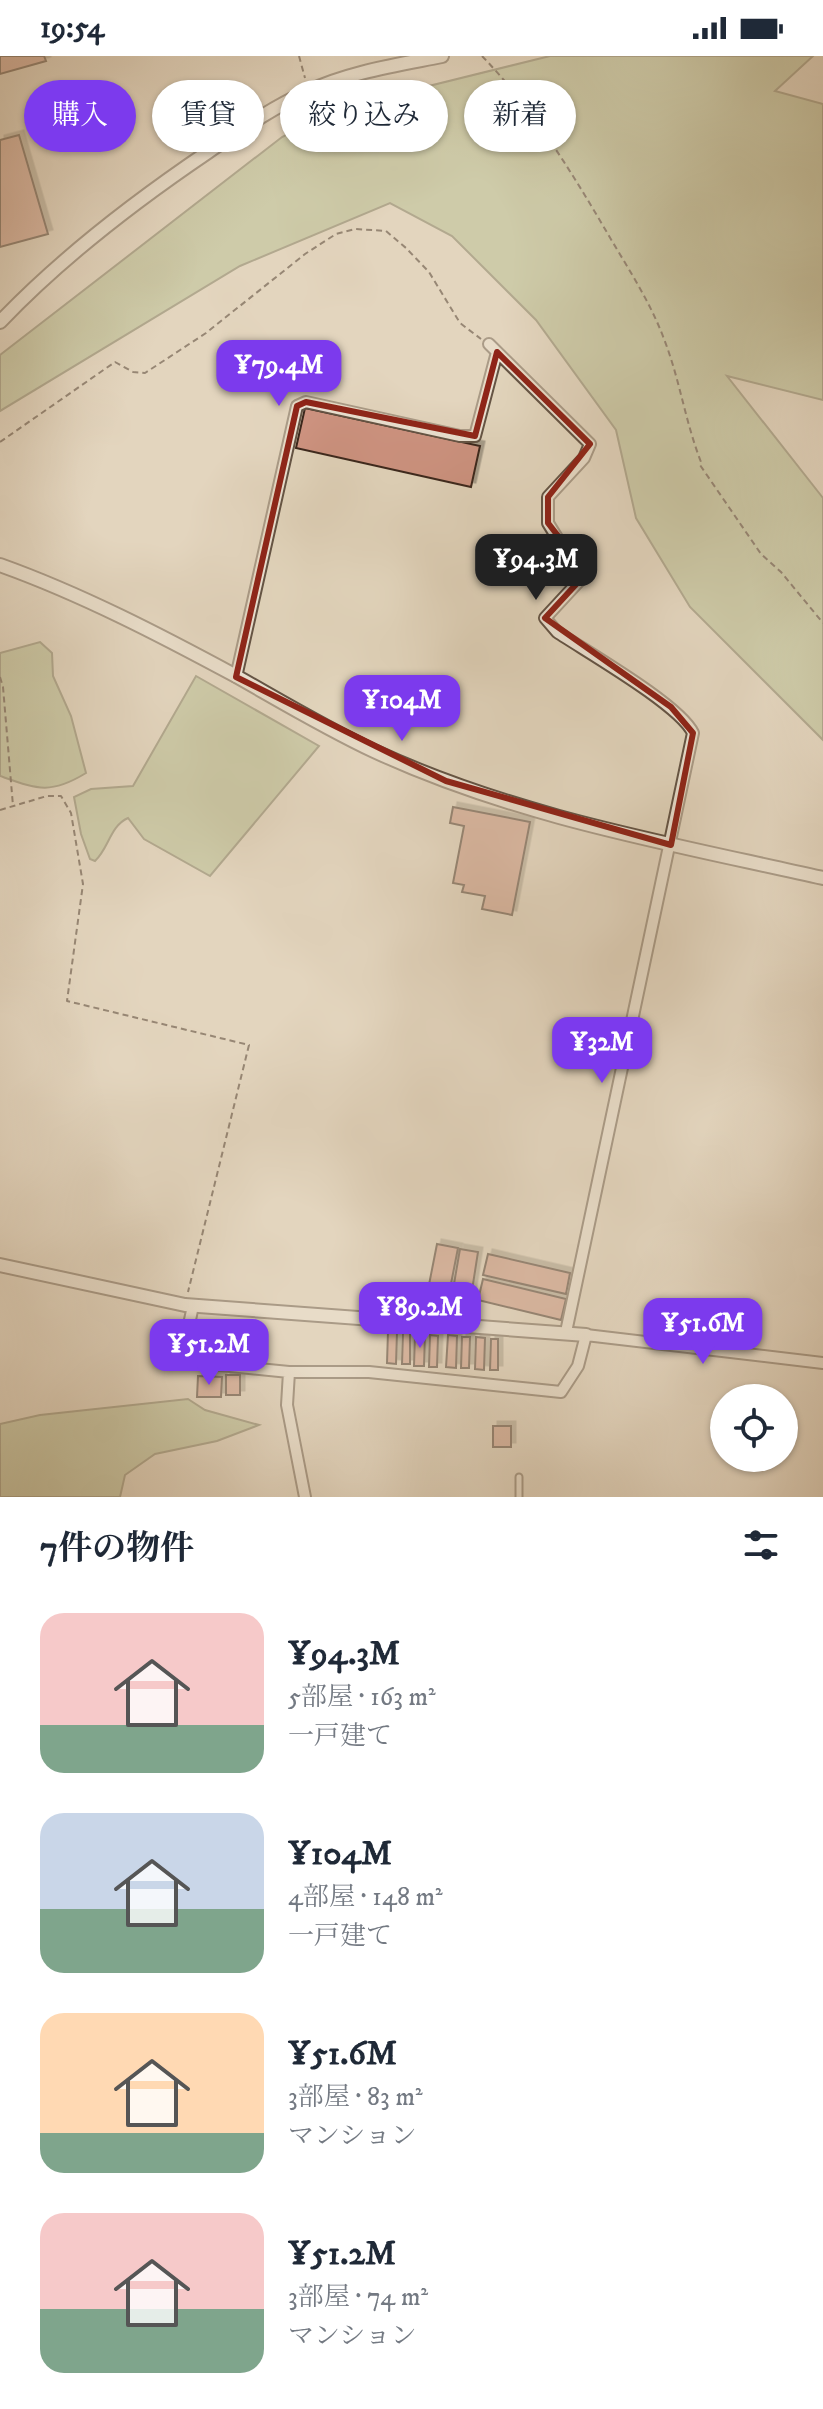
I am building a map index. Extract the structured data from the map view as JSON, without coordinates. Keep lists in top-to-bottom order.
{
  "page": {
    "status": "19:54",
    "chip": [
      "購入",
      "賃貸",
      "絞り込み",
      "新着"
    ],
    "price": [
      "¥79.4M",
      "¥94.3M",
      "¥104M",
      "¥32M",
      "¥89.2M",
      "¥51.6M",
      "¥51.2M"
    ],
    "heading": "7件の物件",
    "list": [
      {
        "name": "¥94.3M",
        "note": "5部屋 · 163 m² · 一戸建て"
      },
      {
        "name": "¥104M",
        "note": "4部屋 · 148 m² · 一戸建て"
      },
      {
        "name": "¥51.6M",
        "note": "3部屋 · 83 m² · マンション"
      },
      {
        "name": "¥51.2M",
        "note": "3部屋 · 74 m² · マンション"
      }
    ]
  }
}
